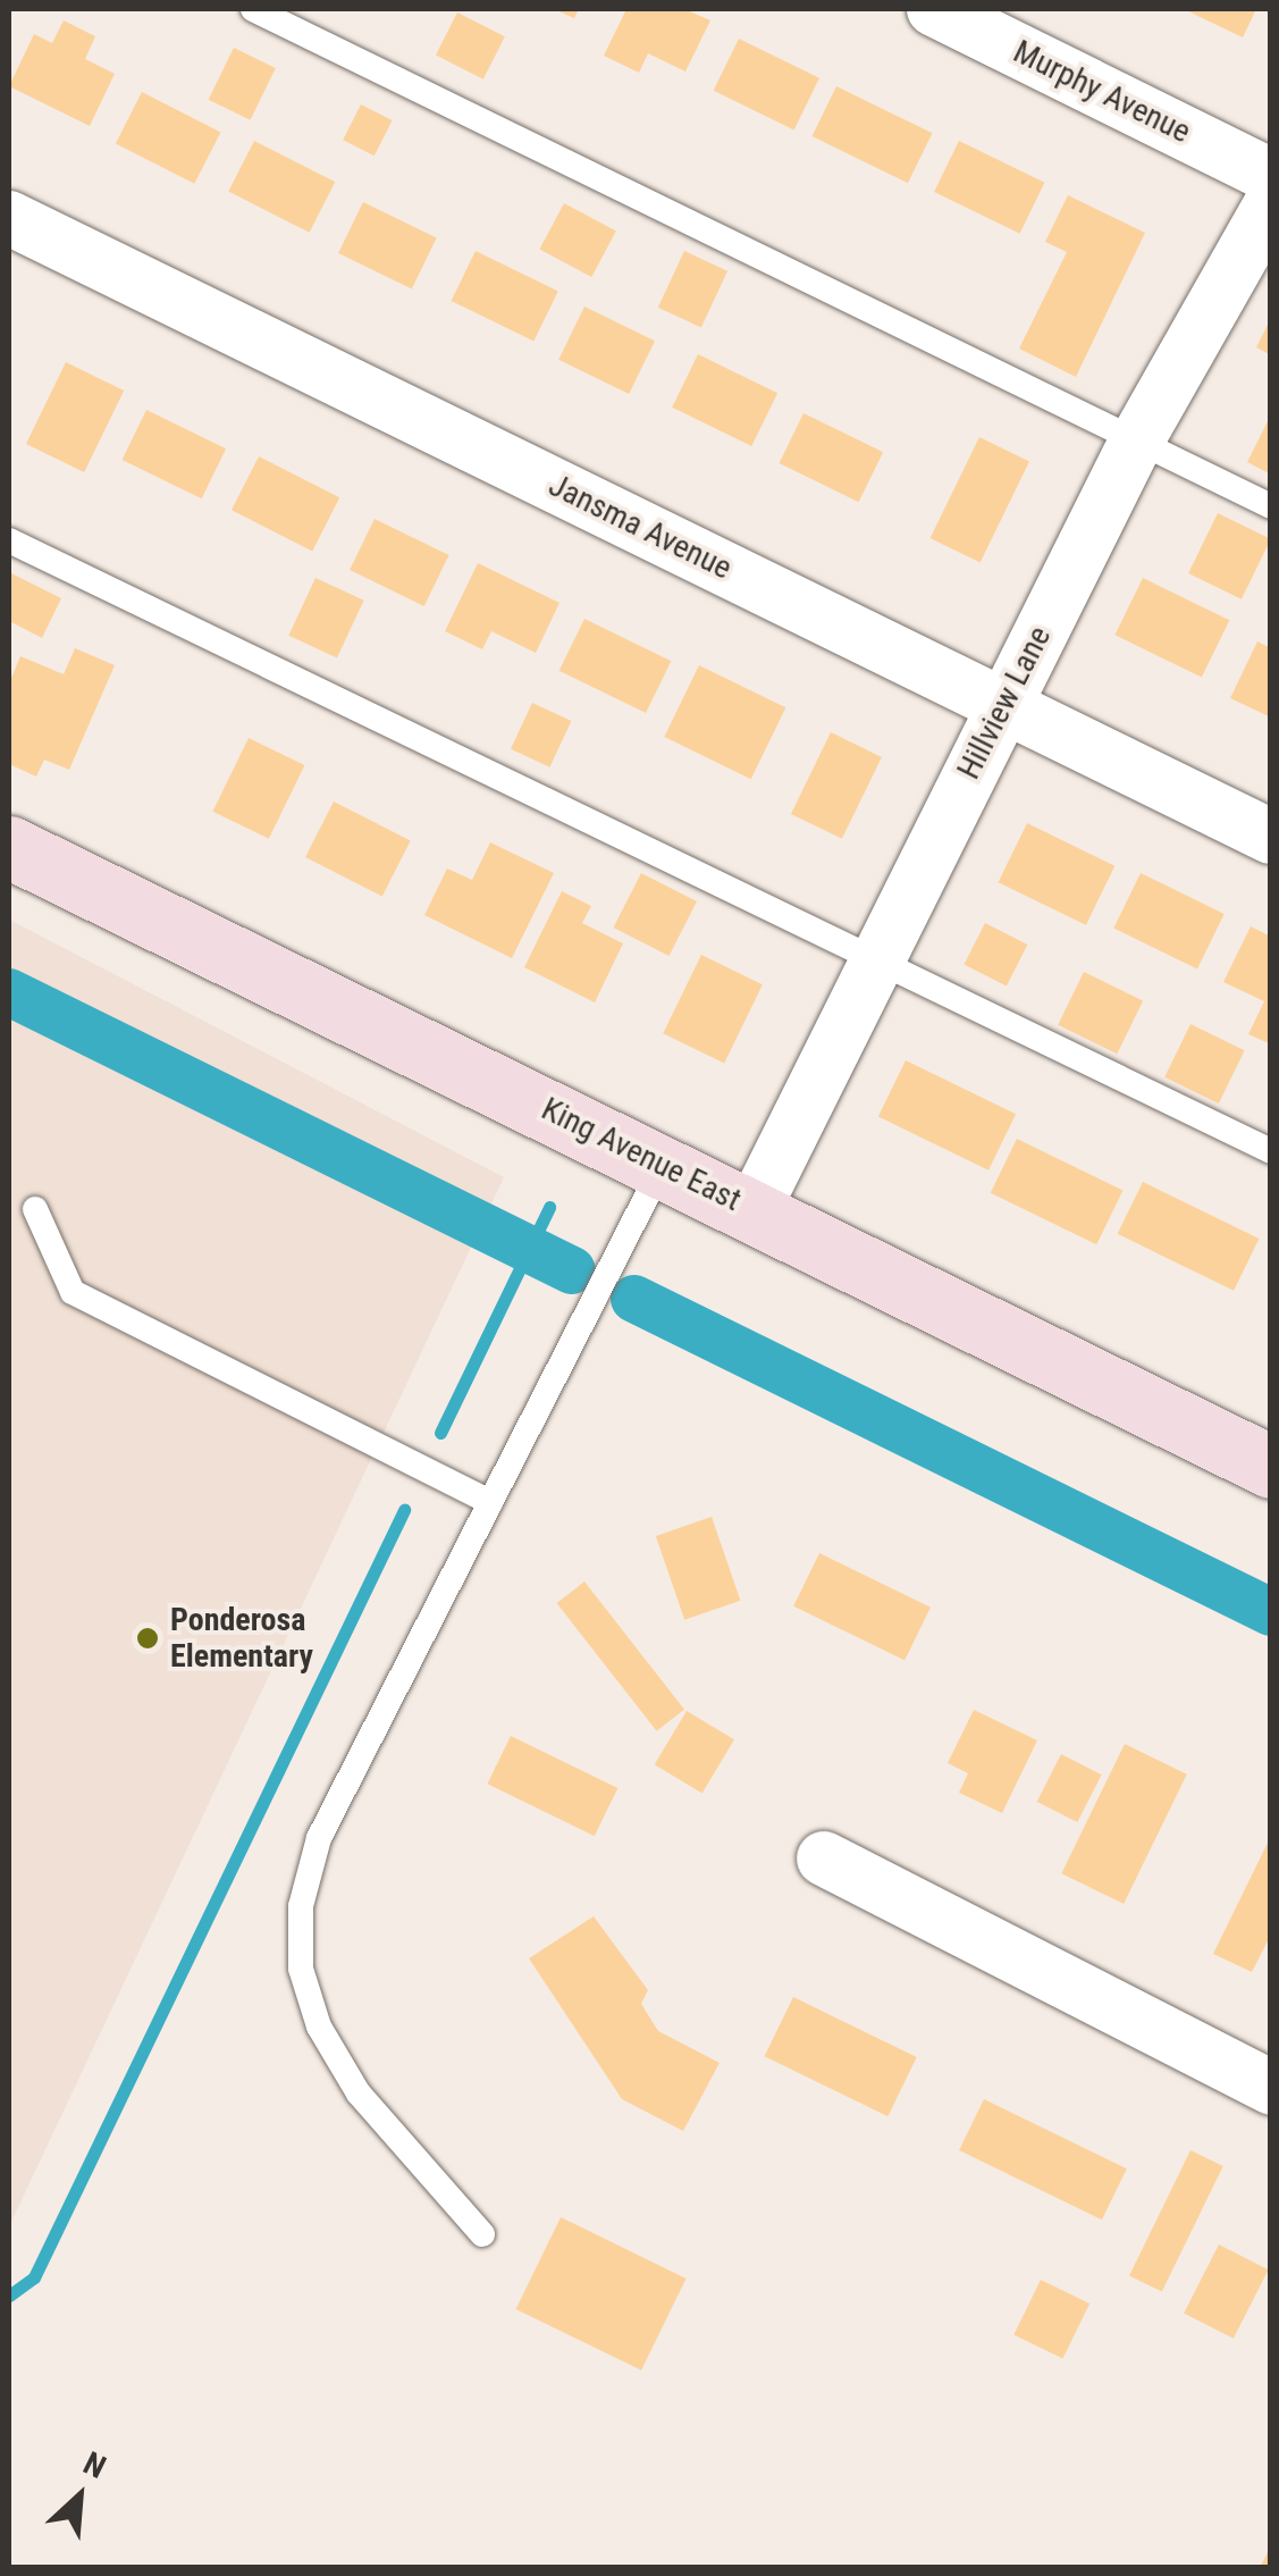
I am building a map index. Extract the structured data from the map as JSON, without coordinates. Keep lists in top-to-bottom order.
{
  "streets": {
    "main road": ["King Avenue East"],
    "street": ["Murphy Avenue", "Jansma Avenue", "Hillview Lane"]
  },
  "crossings": [
    ["Jansma Avenue", "Hillview Lane"],
    ["Hillview Lane", "King Avenue East"]
  ],
  "places": ["Ponderosa Elementary"],
  "north": "top right"
}
